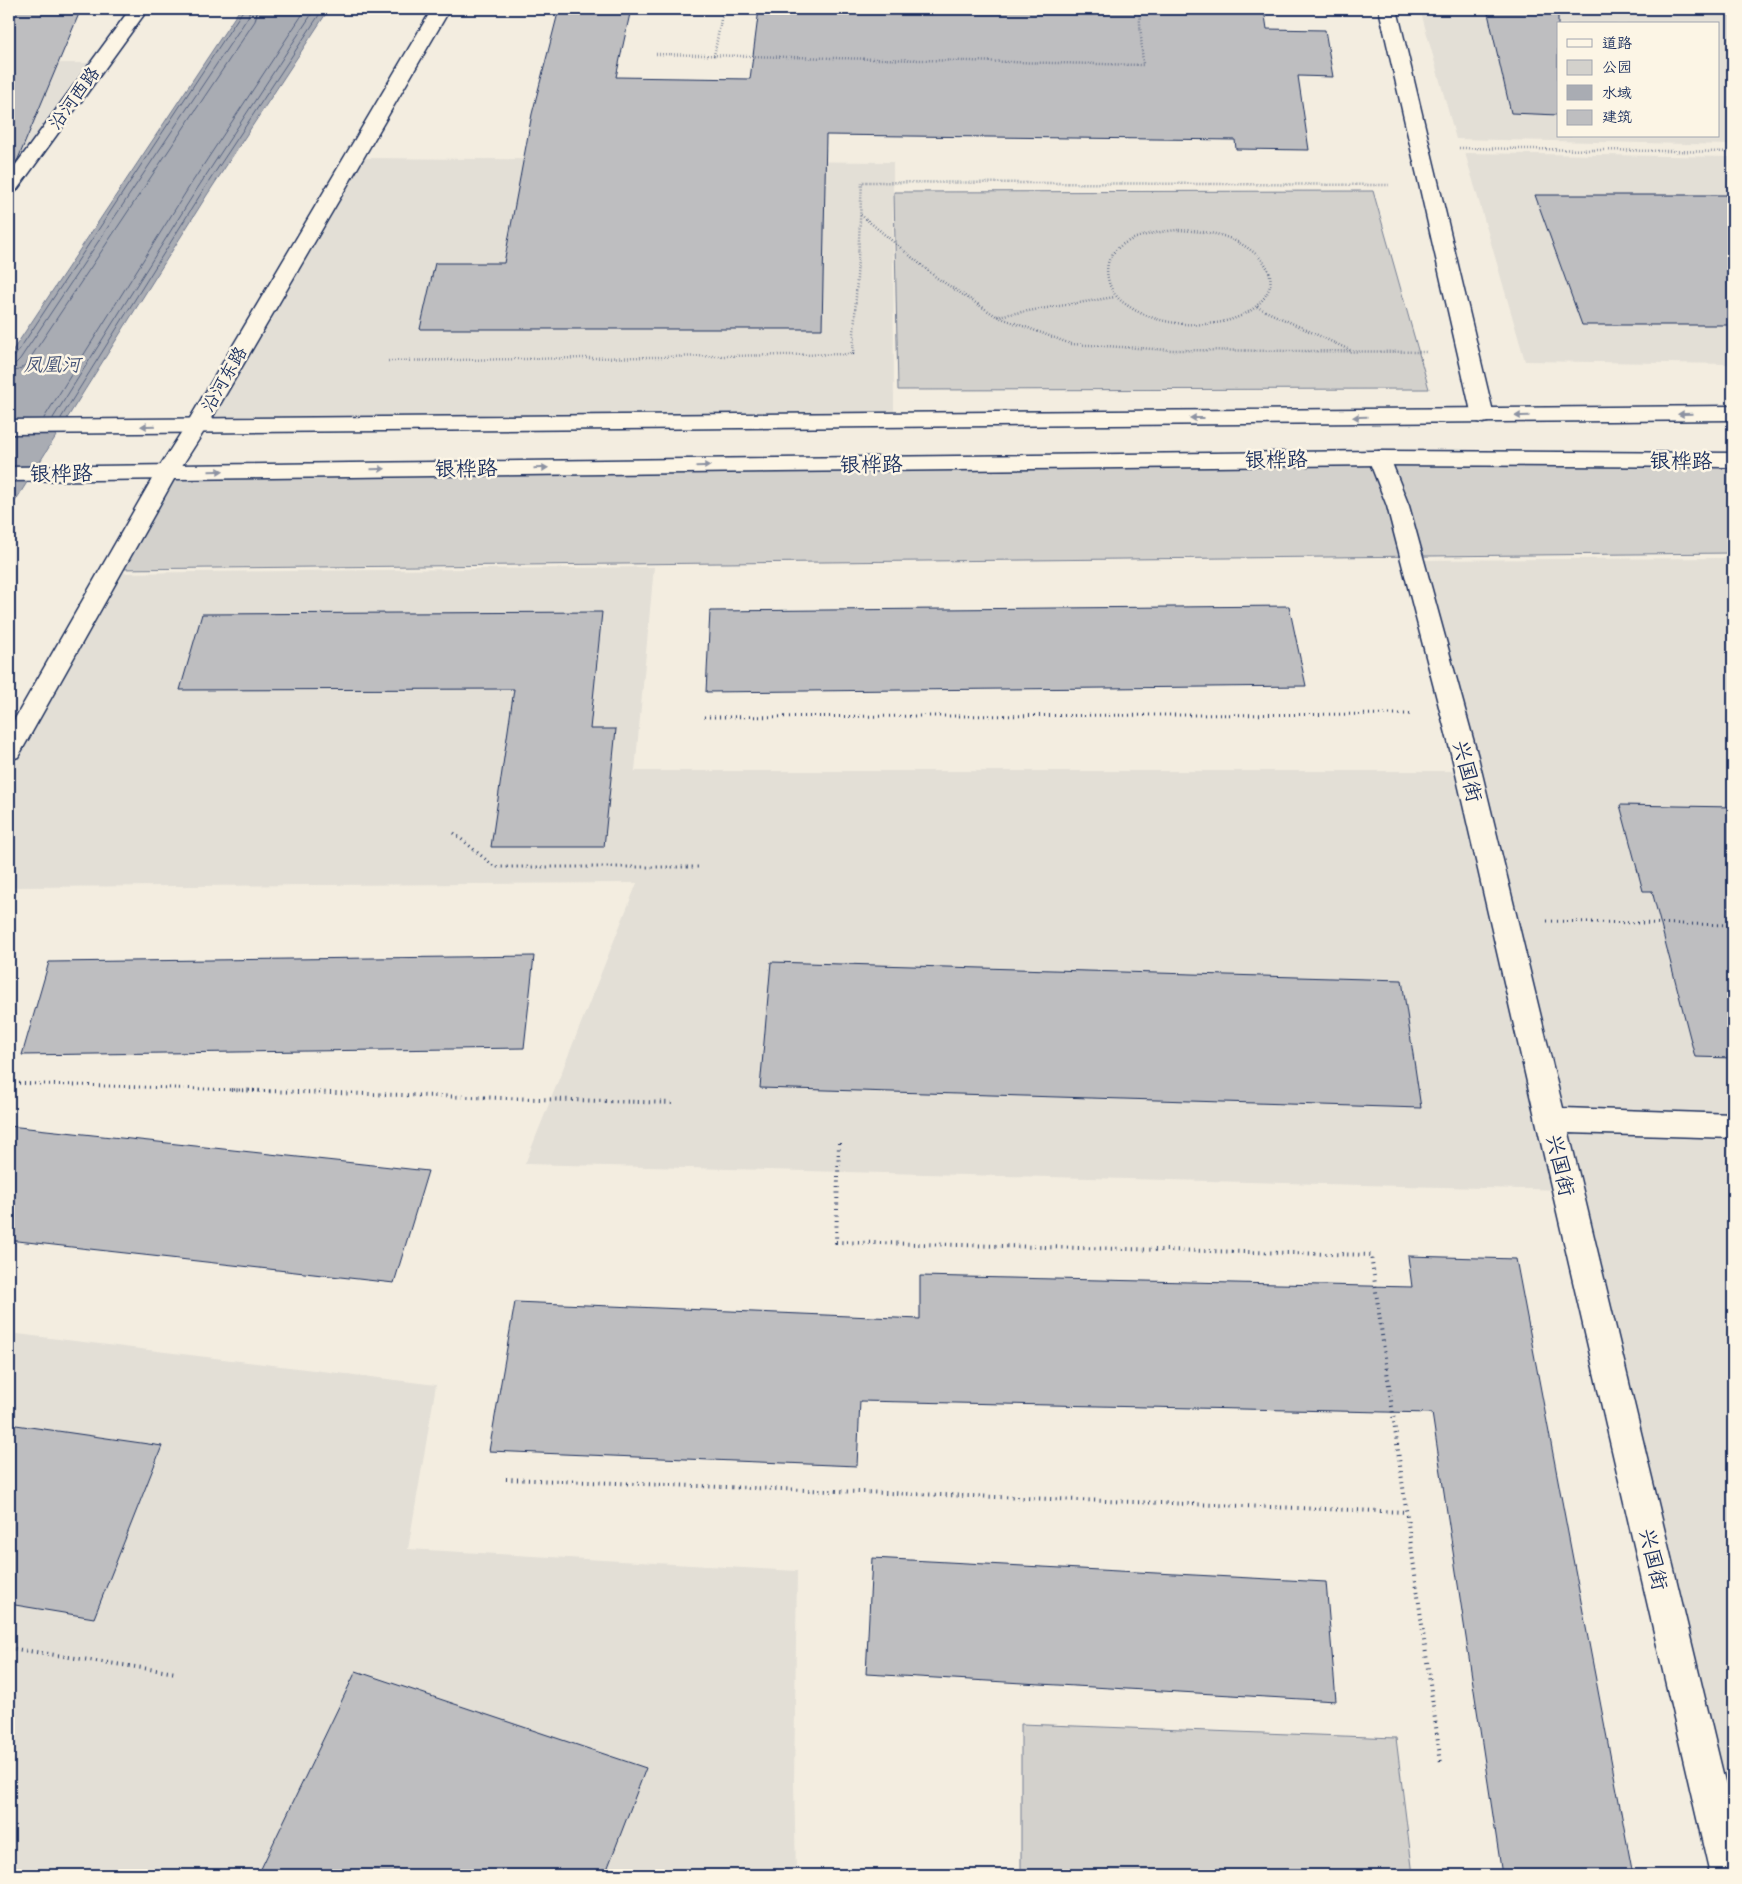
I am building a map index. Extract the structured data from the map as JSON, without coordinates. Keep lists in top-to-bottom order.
{
  "streets": {
    "main road": [
      "沿河西路",
      "沿河东路",
      "银桦路",
      "兴国街"
    ]
  },
  "crossings": [
    ["沿河东路", "银桦路"],
    ["银桦路", "兴国街"]
  ],
  "water": ["凤凰河"],
  "legend": [
    "道路",
    "公园",
    "水域",
    "建筑"
  ]
}
